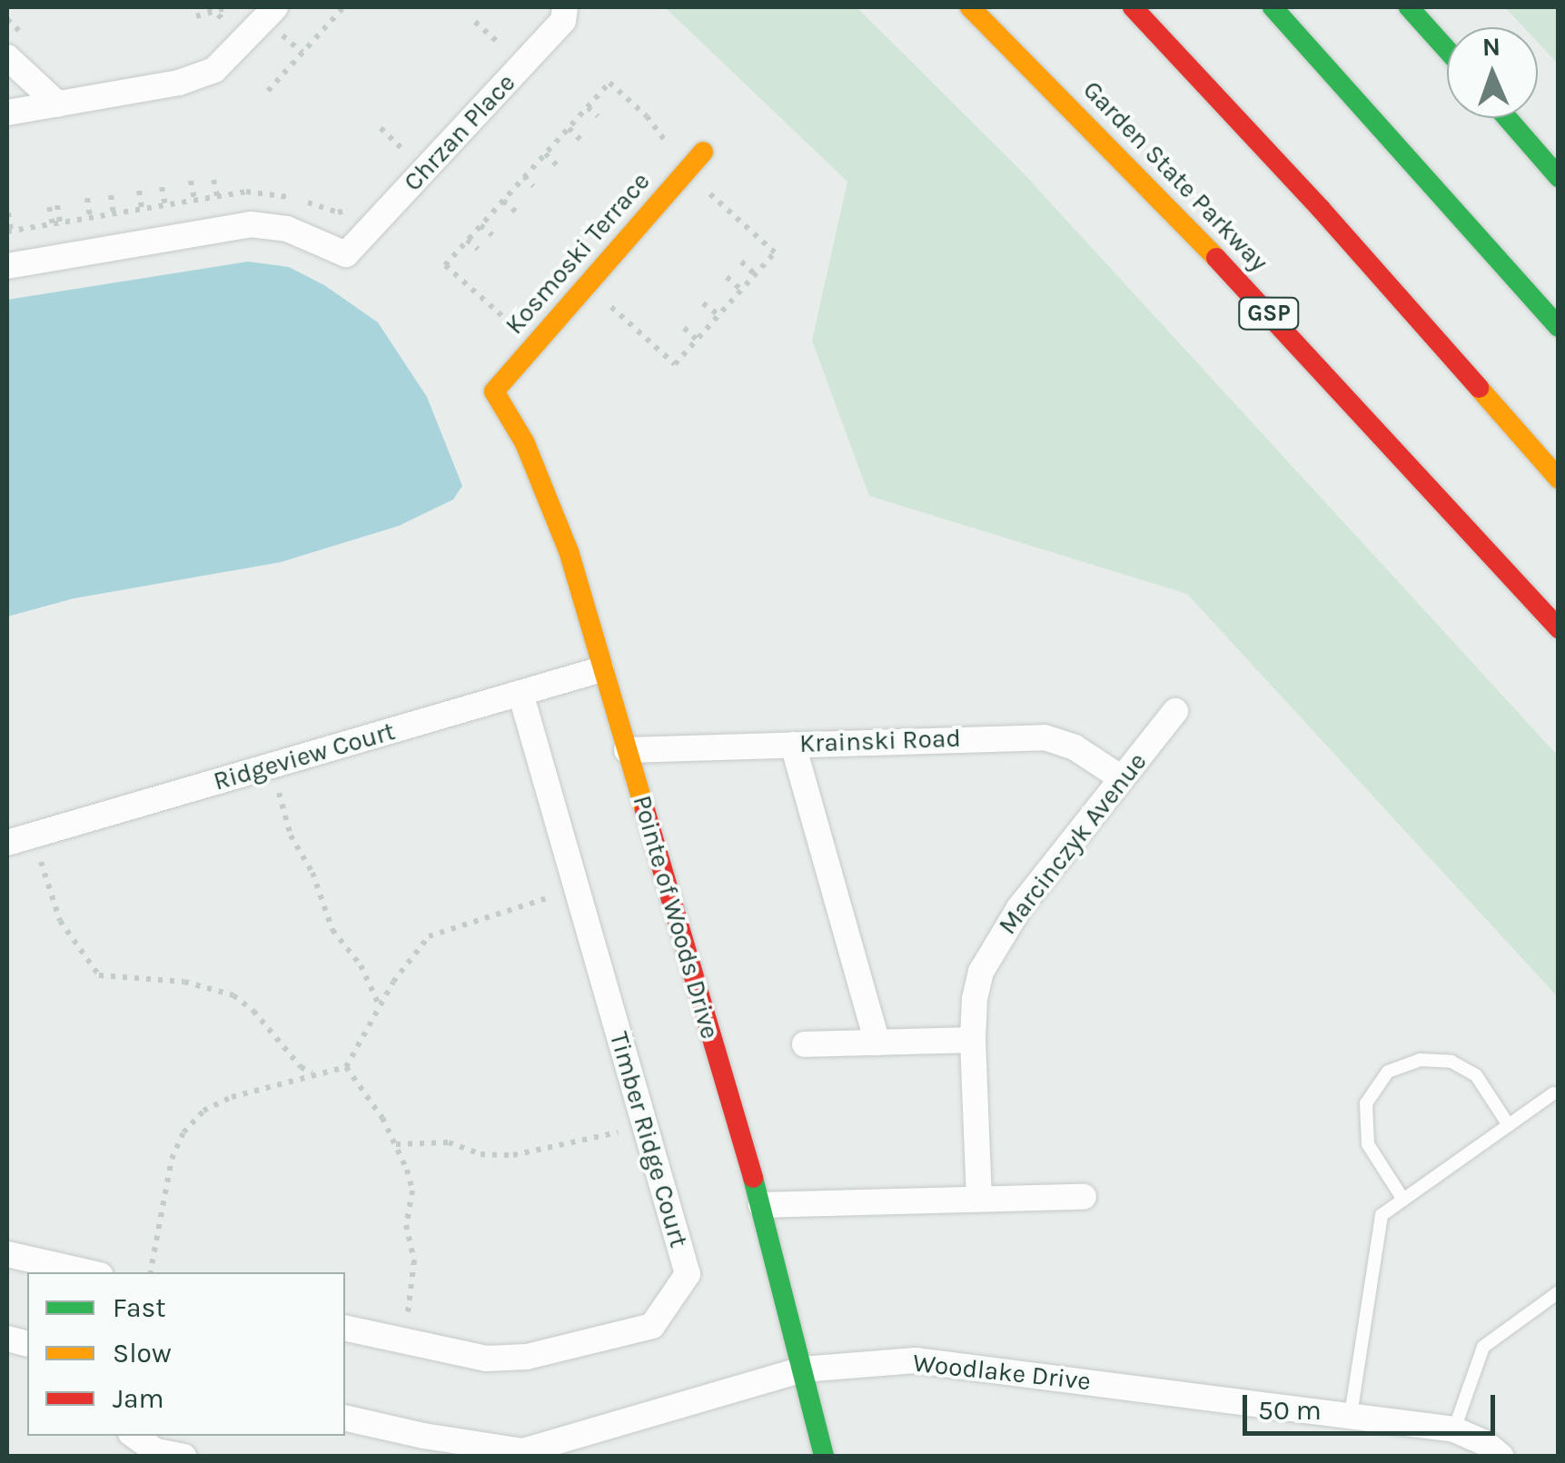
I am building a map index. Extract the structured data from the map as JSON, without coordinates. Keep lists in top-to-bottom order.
{
  "streets": {
    "main road": [
      "Garden State Parkway",
      "Kosmoski Terrace",
      "GSP",
      "Pointe of Woods Drive"
    ],
    "street": [
      "Chrzan Place",
      "Krainski Road",
      "Ridgeview Court",
      "Marcinczyk Avenue",
      "Timber Ridge Court",
      "Woodlake Drive"
    ]
  },
  "crossings": [
    ["Kosmoski Terrace", "Pointe of Woods Drive"],
    ["Krainski Road", "Marcinczyk Avenue"],
    ["Krainski Road", "Pointe of Woods Drive"],
    ["Ridgeview Court", "Pointe of Woods Drive"],
    ["Ridgeview Court", "Timber Ridge Court"],
    ["Pointe of Woods Drive", "Woodlake Drive"]
  ],
  "legend": ["Fast", "Slow", "Jam"],
  "scale_bar": "50 m",
  "north": "top"
}
